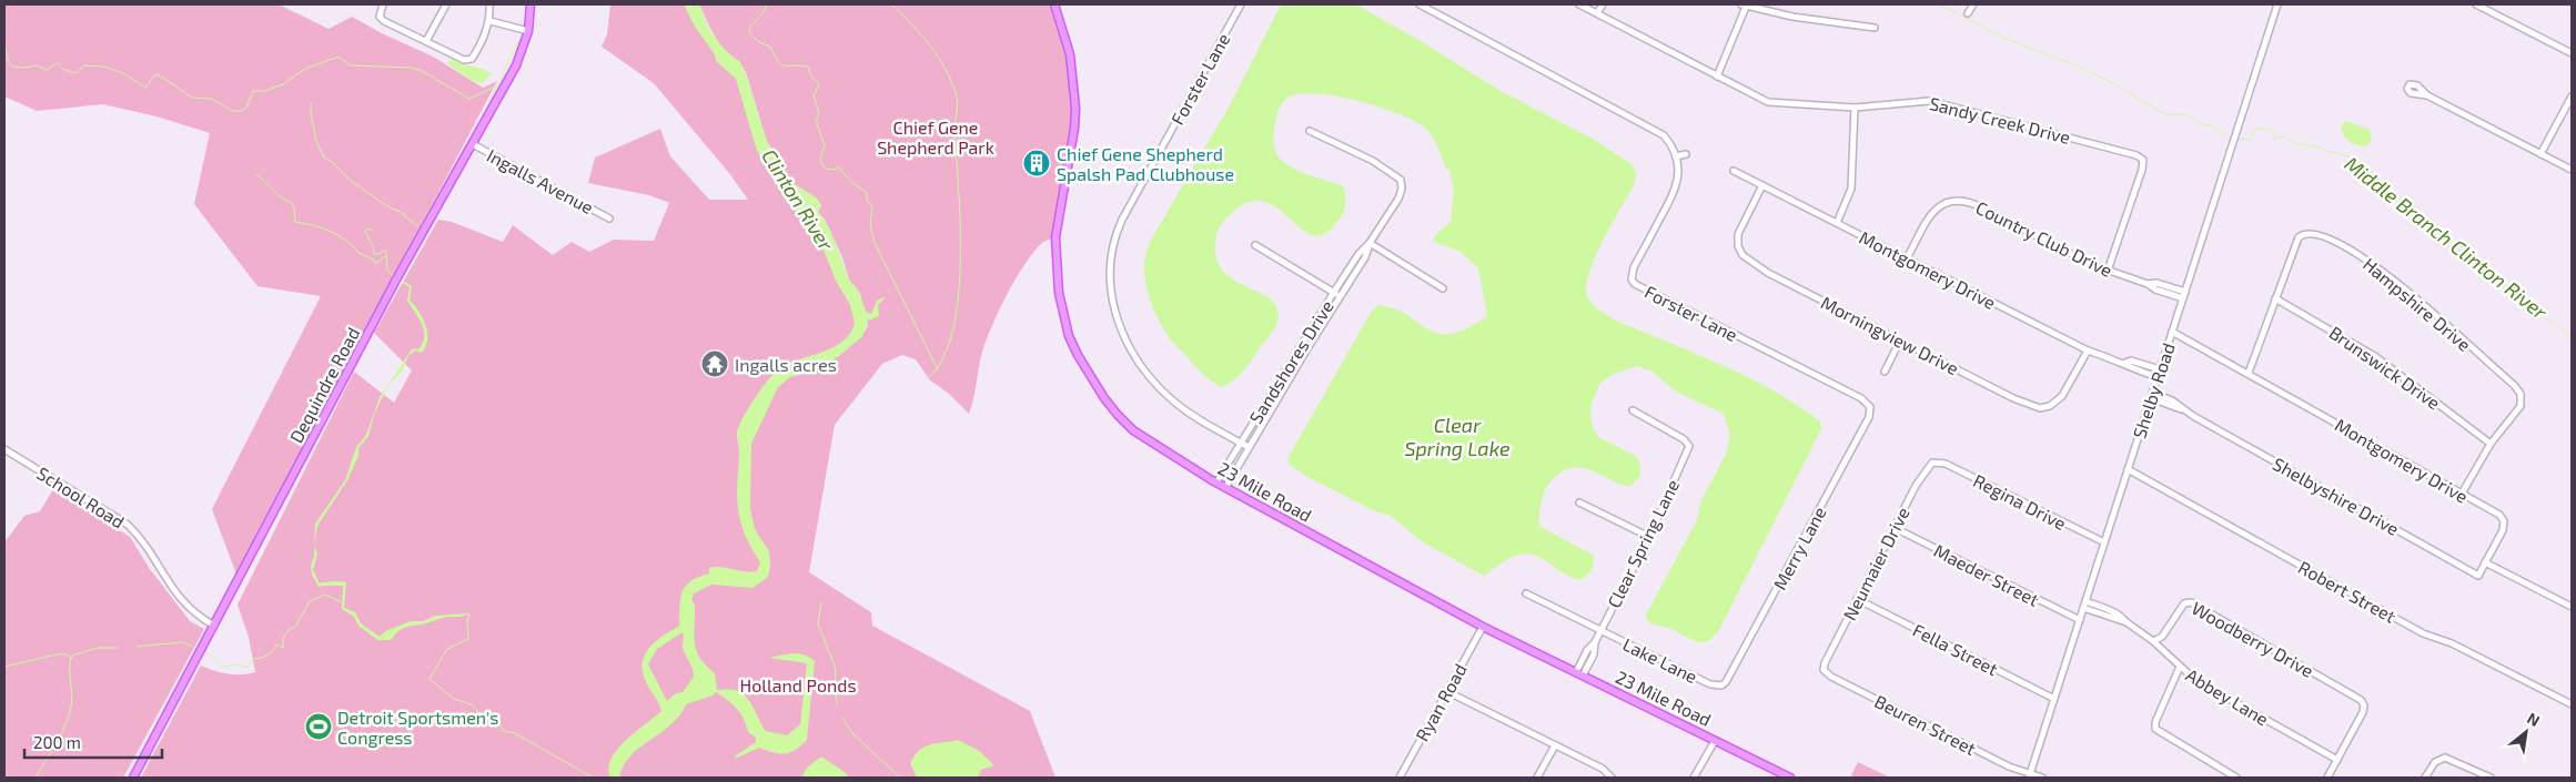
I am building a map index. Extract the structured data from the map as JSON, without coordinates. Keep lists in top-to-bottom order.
{
  "streets": {
    "main road": ["Dequindre Road", "23 Mile Road"],
    "street": [
      "Forster Lane",
      "Sandy Creek Drive",
      "Ingalls Avenue",
      "Country Club Drive",
      "Montgomery Drive",
      "Hampshire Drive",
      "Morningview Drive",
      "Sandshores Drive",
      "Brunswick Drive",
      "Shelby Road",
      "Shelbyshire Drive",
      "School Road",
      "Regina Drive",
      "Clear Spring Lane",
      "Merry Lane",
      "Neumaier Drive",
      "Maeder Street",
      "Robert Street",
      "Woodberry Drive",
      "Fella Street",
      "Lake Lane",
      "Abbey Lane",
      "Ryan Road",
      "Beuren Street"
    ]
  },
  "crossings": [
    ["Forster Lane", "Sandshores Drive"],
    ["Forster Lane", "Merry Lane"],
    ["Sandy Creek Drive", "Country Club Drive"],
    ["Ingalls Avenue", "Dequindre Road"],
    ["Country Club Drive", "Montgomery Drive"],
    ["Country Club Drive", "Shelby Road"],
    ["Montgomery Drive", "Morningview Drive"],
    ["Montgomery Drive", "Shelby Road"],
    ["Montgomery Drive", "Shelbyshire Drive"],
    ["Hampshire Drive", "Brunswick Drive"],
    ["Sandshores Drive", "23 Mile Road"],
    ["Dequindre Road", "School Road"],
    ["Shelby Road", "Shelbyshire Drive"],
    ["Shelby Road", "Regina Drive"],
    ["Shelby Road", "Maeder Street"],
    ["Shelby Road", "Robert Street"],
    ["Shelby Road", "Fella Street"],
    ["Shelby Road", "Abbey Lane"],
    ["Shelby Road", "Beuren Street"],
    ["23 Mile Road", "Clear Spring Lane"],
    ["23 Mile Road", "Ryan Road"],
    ["Regina Drive", "Neumaier Drive"],
    ["Clear Spring Lane", "Lake Lane"],
    ["Merry Lane", "Lake Lane"],
    ["Neumaier Drive", "Maeder Street"],
    ["Neumaier Drive", "Fella Street"],
    ["Neumaier Drive", "Beuren Street"],
    ["Woodberry Drive", "Abbey Lane"]
  ],
  "water": ["Clinton River", "Middle Branch Clinton River", "Clear Spring Lake"],
  "parks": ["Chief Gene Shepherd Park", "Holland Ponds"],
  "places": {
    "building": ["Chief Gene Shepherd Spalsh Pad Clubhouse"],
    "temple": ["Ingalls acres"],
    "sports": ["Detroit Sportsmen's Congress"]
  },
  "scale_bar": "200 m",
  "north": "top right"
}
